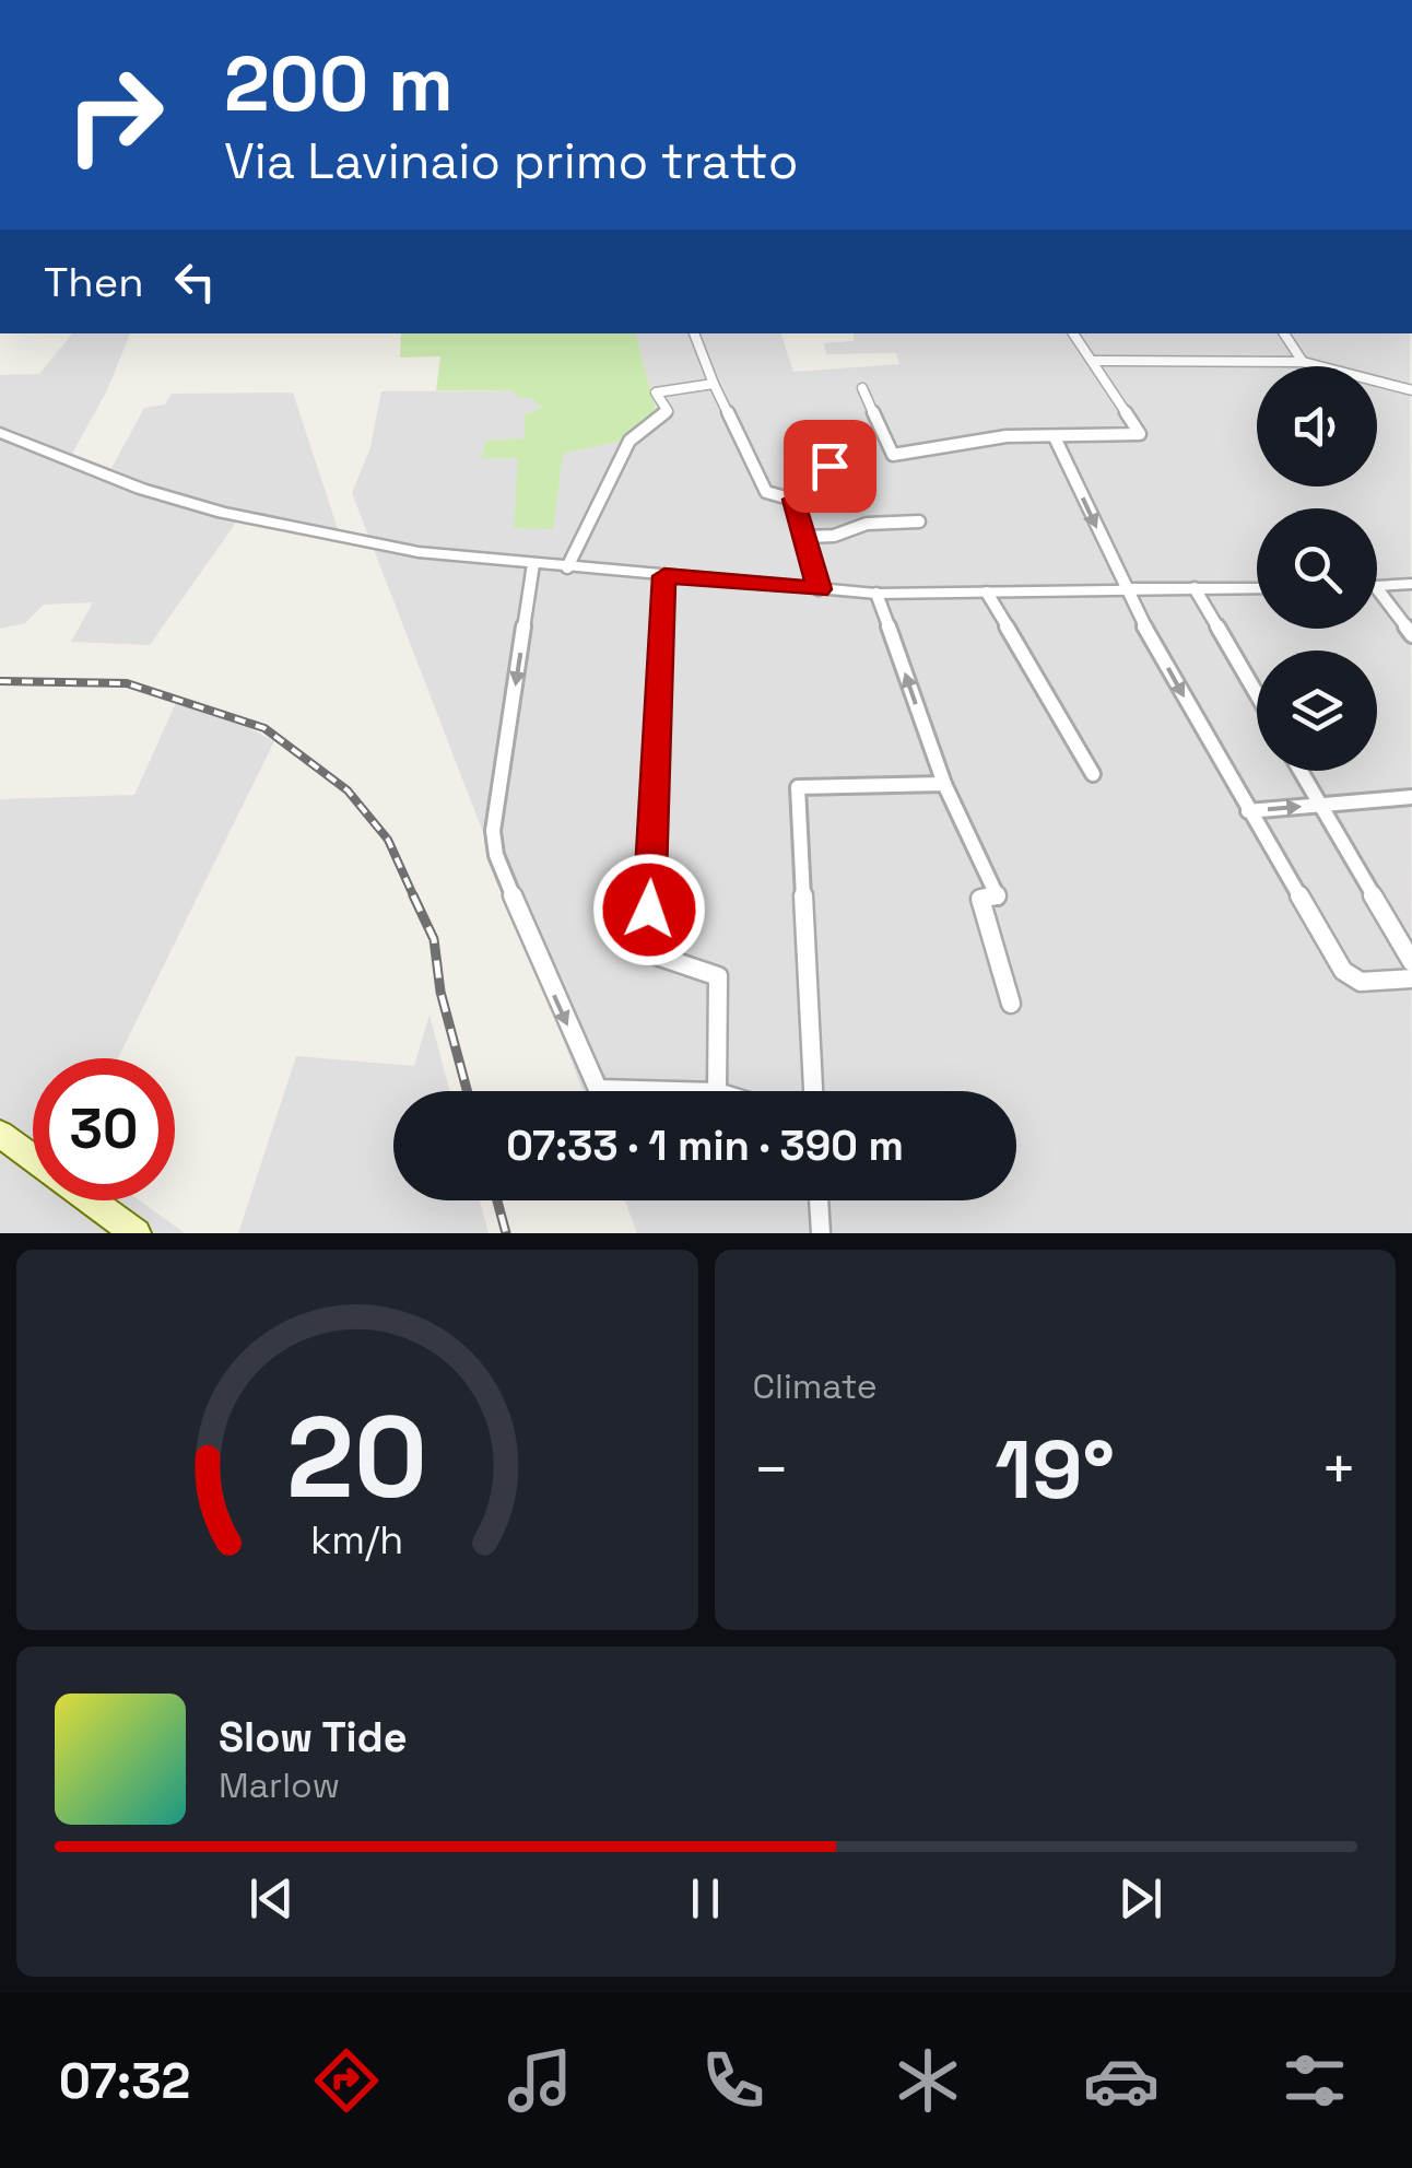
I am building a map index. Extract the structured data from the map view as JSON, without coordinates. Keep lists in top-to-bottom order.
{
  "page": {
    "turn": ["200 m", "Via Lavinaio primo tratto"],
    "then": "Then",
    "limit": "30",
    "trip": "07:33 · 1 min · 390 m",
    "tile": "Climate",
    "heat": ["−", "19°", "+"],
    "song": ["Slow Tide", "Marlow"],
    "tabs": "07:32",
    "gauge": ["20", "km/h"]
  }
}
